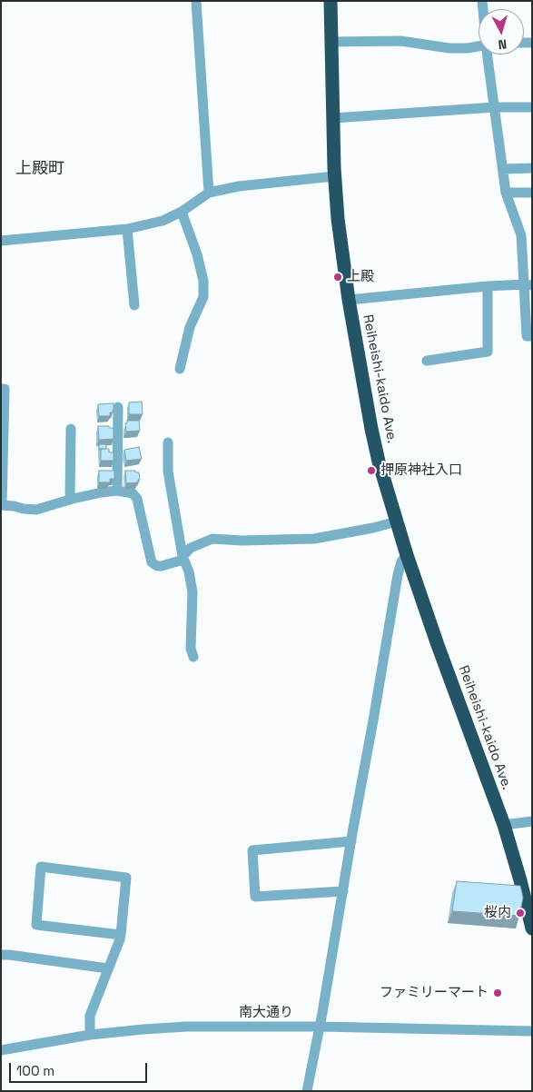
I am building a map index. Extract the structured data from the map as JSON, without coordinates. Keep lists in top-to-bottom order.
{
  "streets": {
    "highway": ["Reiheishi-kaido Ave."],
    "street": ["南大通り"]
  },
  "districts": ["上殿町"],
  "places": [
    "上殿",
    "押原神社入口",
    "桜内",
    "ファミリーマート"
  ],
  "scale_bar": "100 m",
  "north": "bottom"
}
